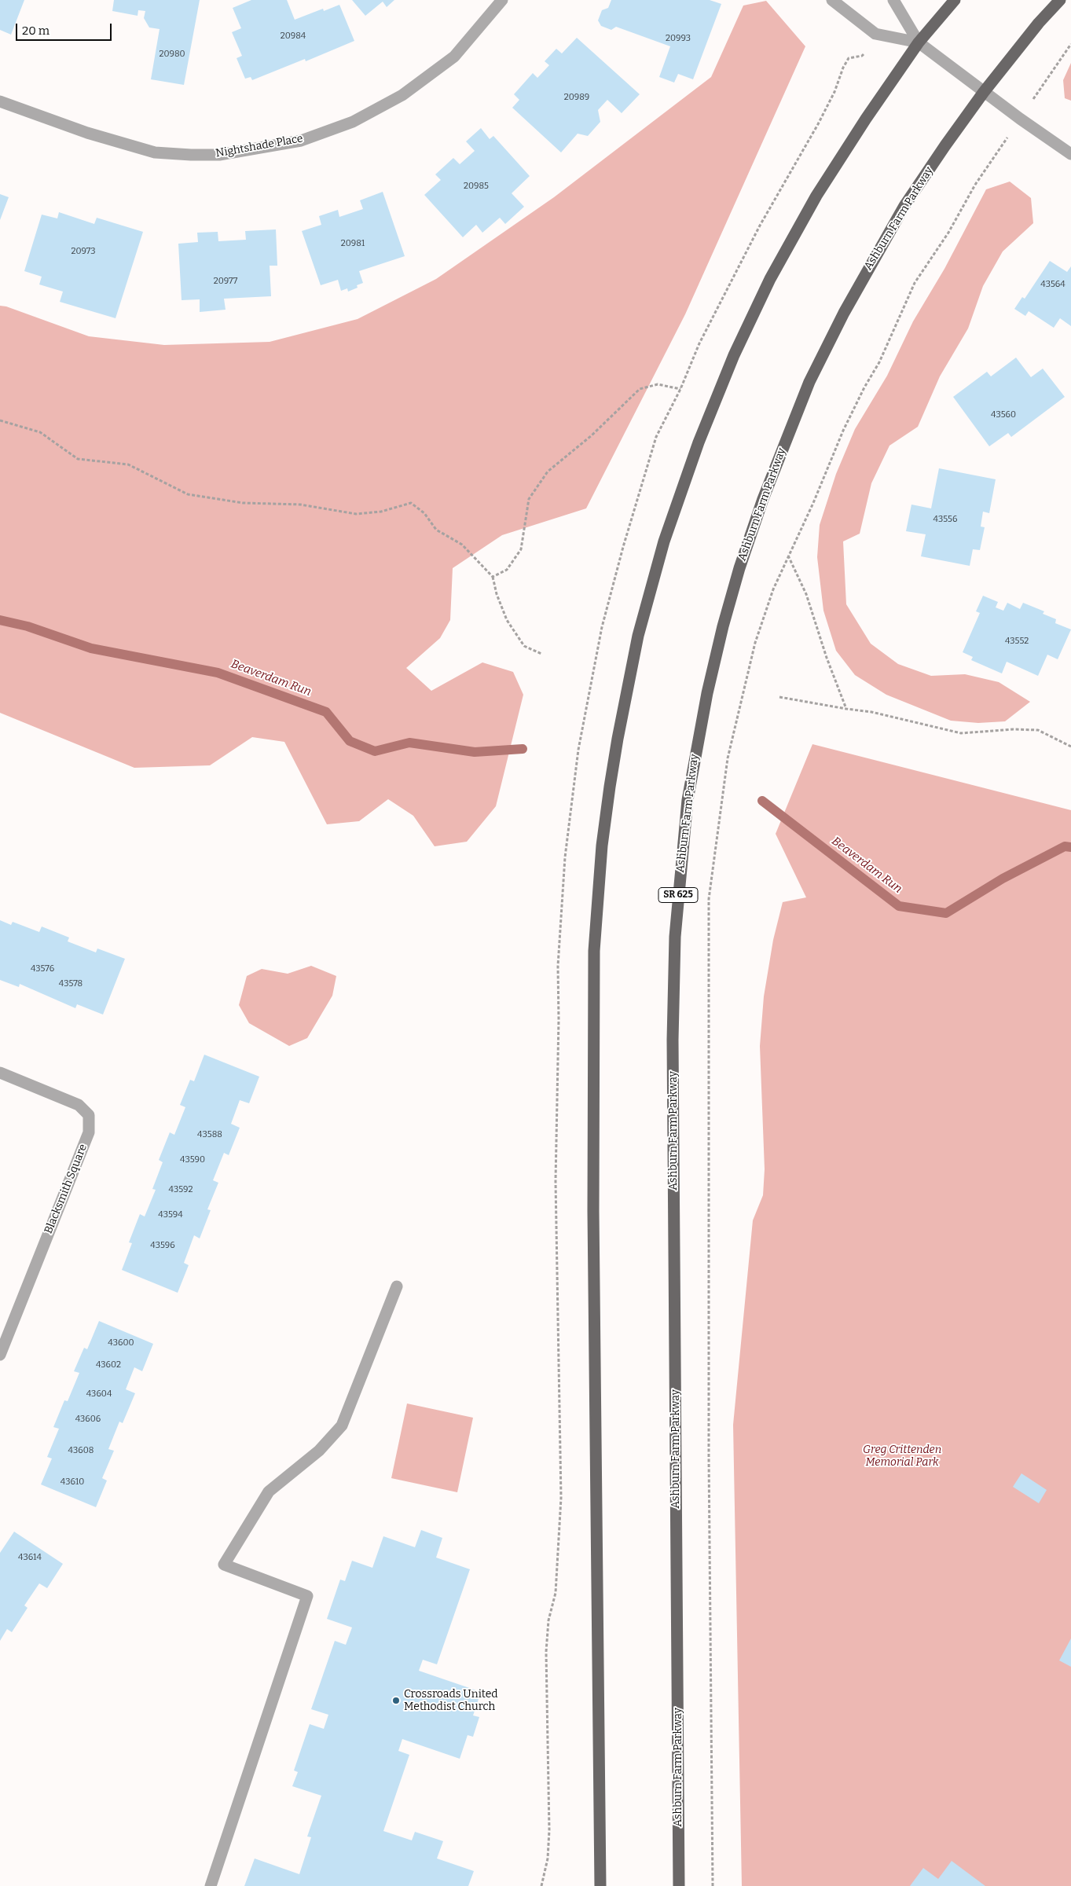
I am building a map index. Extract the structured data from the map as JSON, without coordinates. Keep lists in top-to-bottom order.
{
  "streets": {
    "main road": ["Ashburn Farm Parkway", "SR 625"],
    "street": ["Nightshade Place", "Blacksmith Square"]
  },
  "water": ["Beaverdam Run"],
  "parks": ["Greg Crittenden Memorial Park"],
  "places": ["Crossroads United Methodist Church"],
  "house_numbers": [
    "20984",
    "20993",
    "20980",
    "20989",
    "20985",
    "20981",
    "20973",
    "20977",
    "43564",
    "43560",
    "43556",
    "43552",
    "43576",
    "43578",
    "43588",
    "43590",
    "43592",
    "43594",
    "43596",
    "43600",
    "43602",
    "43604",
    "43606",
    "43608",
    "43610",
    "43614"
  ],
  "scale_bar": "20 m"
}
